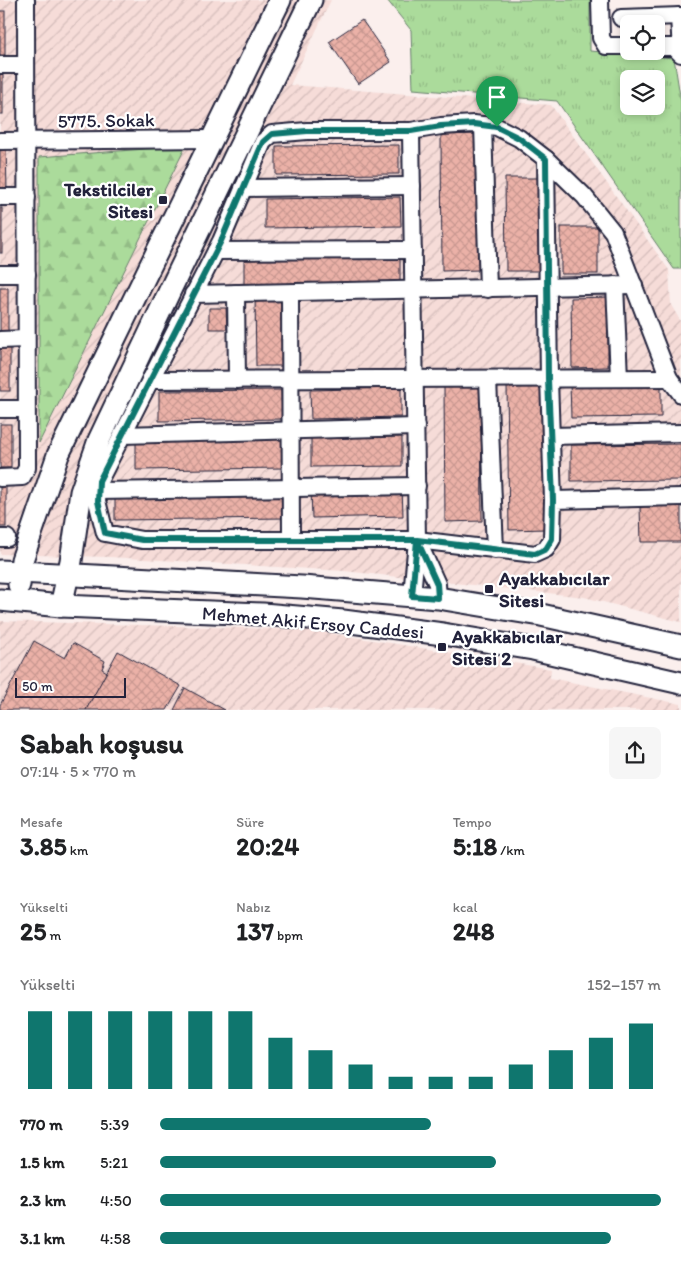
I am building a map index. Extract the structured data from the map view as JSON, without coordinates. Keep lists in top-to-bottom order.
{
  "streets": {
    "main road": ["Mehmet Akif Ersoy Caddesi"],
    "street": ["5775. Sokak"]
  },
  "places": {
    "transit": ["Tekstilciler Sitesi", "Ayakkabıcılar Sitesi", "Ayakkabıcılar Sitesi 2"]
  },
  "scale_bar": "50 m",
  "page": {
    "scale": "50 m",
    "heading": ["Sabah koşusu", "07:14 · 5 × 770 m"],
    "stats": [
      ["Mesafe", "3.85 km"],
      ["Süre", "20:24"],
      ["Tempo", "5:18 /km"],
      ["Yükselti", "25 m"],
      ["Nabız", "137 bpm"],
      ["kcal", "248"]
    ],
    "chart": ["Yükselti", "152–157 m"],
    "list": [
      {
        "name": "770 m",
        "note": "5:39"
      },
      {
        "name": "1.5 km",
        "note": "5:21"
      },
      {
        "name": "2.3 km",
        "note": "4:50"
      },
      {
        "name": "3.1 km",
        "note": "4:58"
      }
    ]
  }
}
